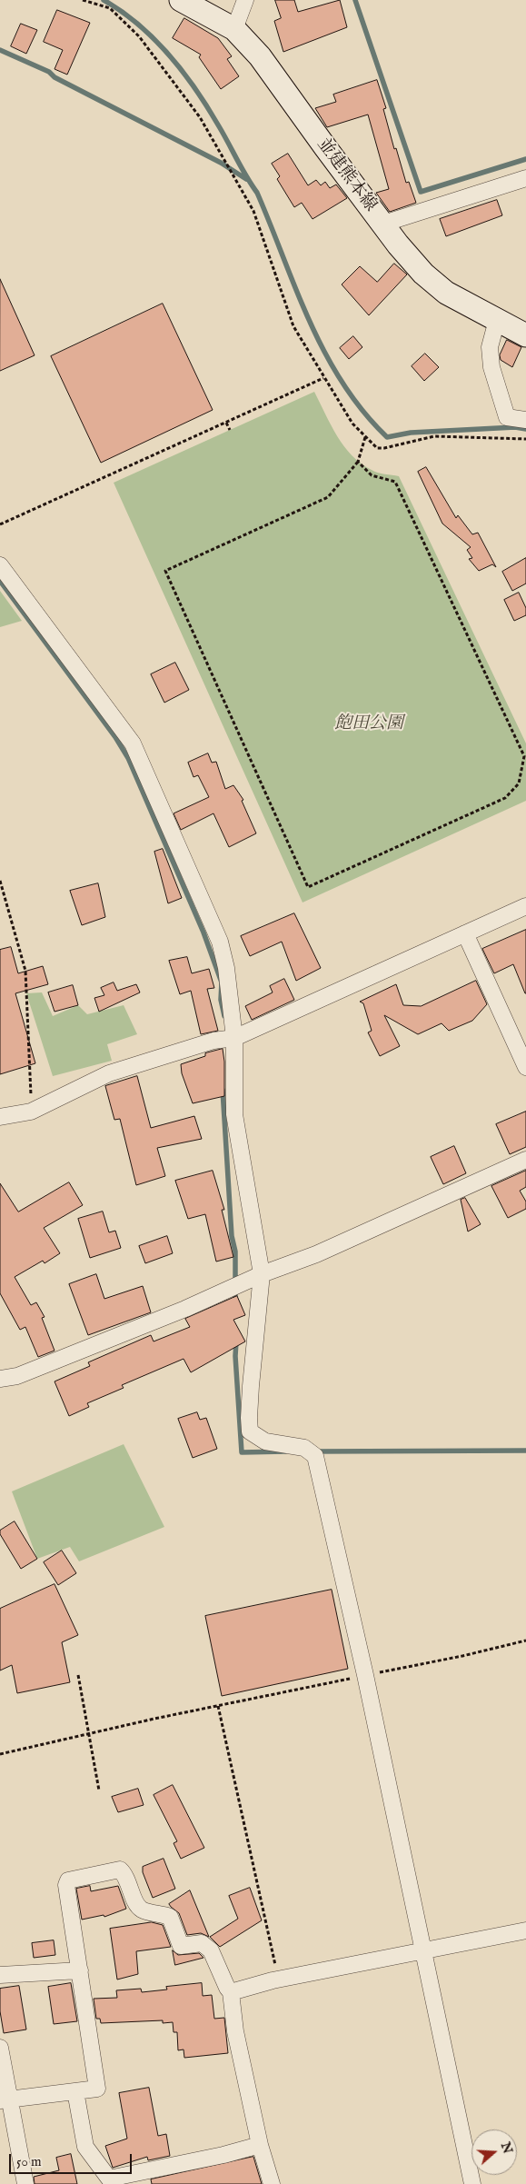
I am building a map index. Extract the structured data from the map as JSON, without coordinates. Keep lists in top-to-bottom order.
{
  "streets": {
    "main road": ["並建熊本線"]
  },
  "parks": ["飽田公園"],
  "scale_bar": "50 m",
  "north": "right"
}
